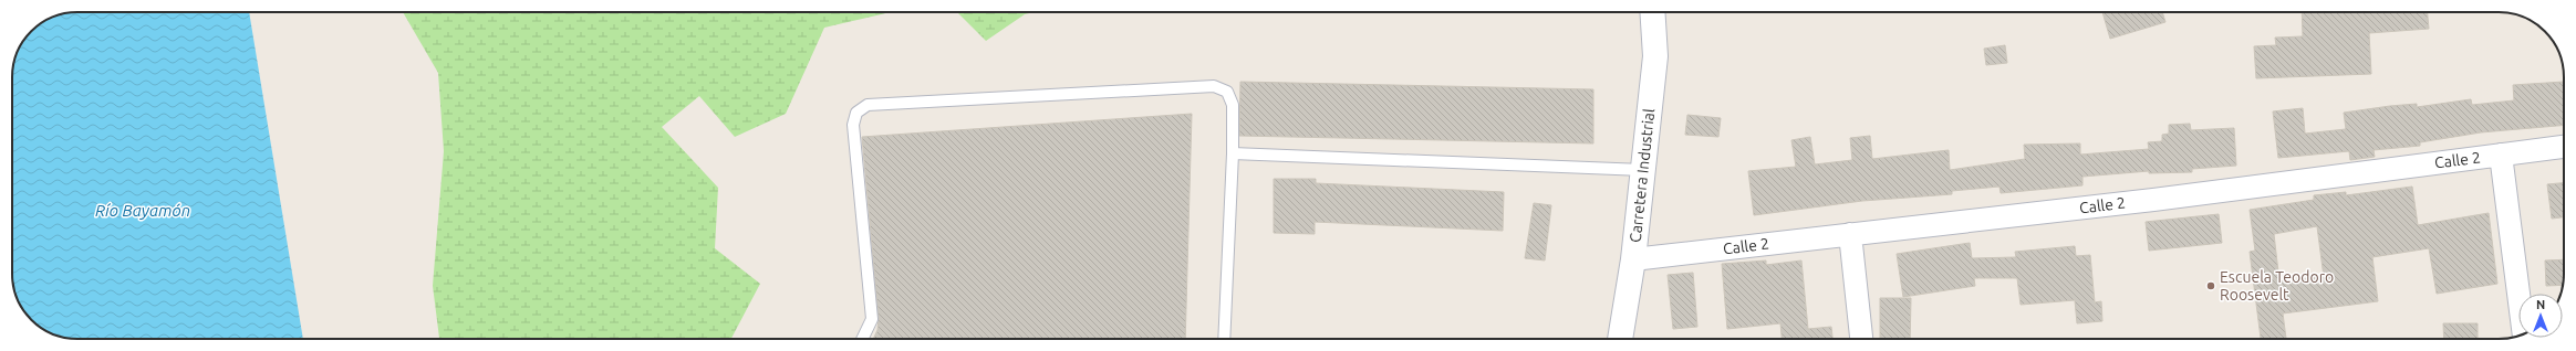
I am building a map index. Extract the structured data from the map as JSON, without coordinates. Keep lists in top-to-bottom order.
{
  "streets": {
    "street": ["Calle 2", "Carretera Industrial"]
  },
  "crossings": [
    ["Calle 2", "Carretera Industrial"]
  ],
  "water": ["Río Bayamón"],
  "places": ["Escuela Teodoro Roosevelt"],
  "north": "top"
}
